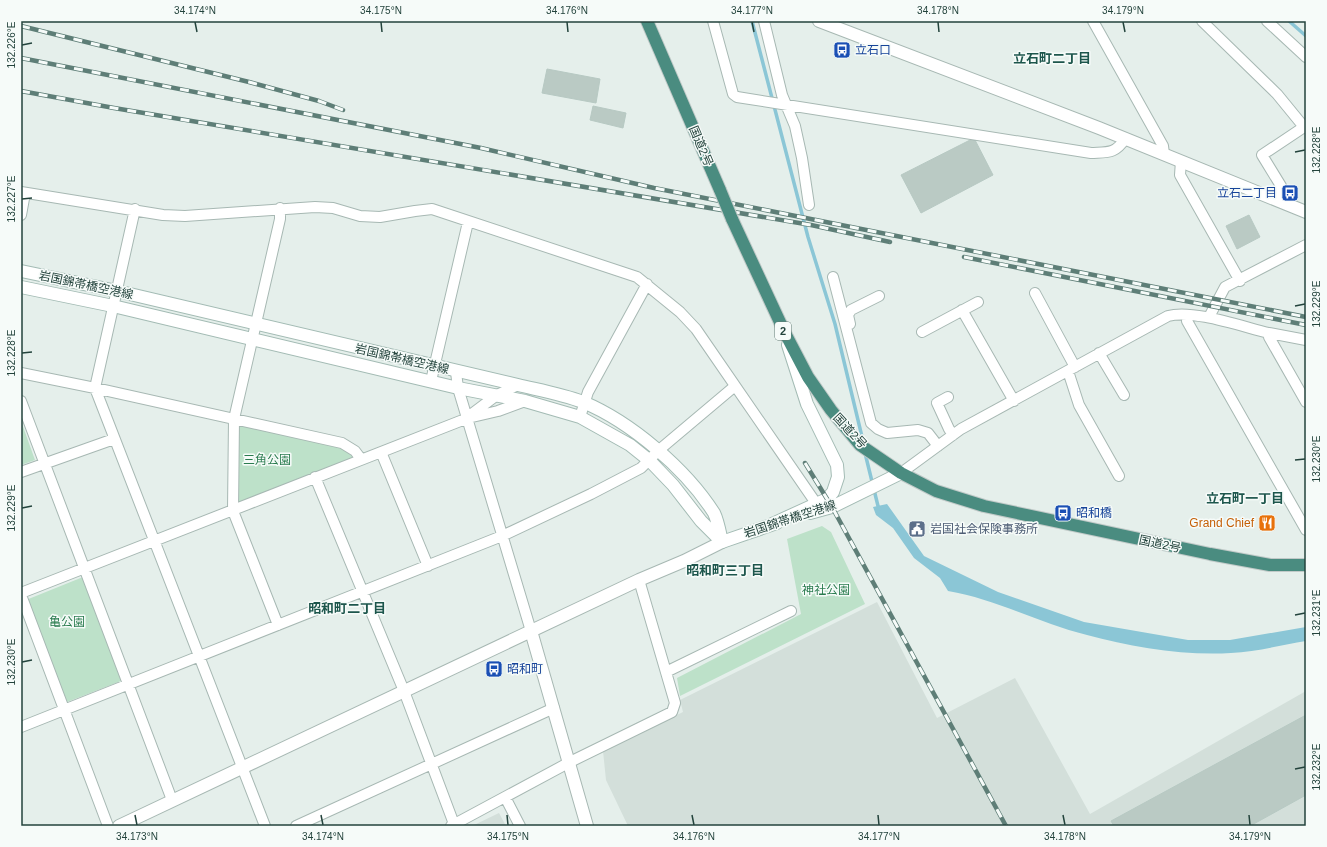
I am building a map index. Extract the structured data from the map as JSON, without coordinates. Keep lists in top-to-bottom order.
{
  "streets": {
    "highway": ["国道2号", "2"],
    "main road": ["岩国錦帯橋空港線"]
  },
  "crossings": [
    ["国道2号", "岩国錦帯橋空港線"]
  ],
  "districts": [
    "立石町二丁目",
    "立石町一丁目",
    "昭和町三丁目",
    "昭和町二丁目"
  ],
  "parks": ["三角公園", "神社公園", "亀公園"],
  "places": {
    "bus stop": [
      "立石口",
      "立石二丁目",
      "昭和橋",
      "昭和町"
    ],
    "restaurant": ["Grand Chief"],
    "public building": ["岩国社会保険事務所"]
  },
  "coordinates": [
    "34.174°N",
    "34.175°N",
    "34.176°N",
    "34.177°N",
    "34.178°N",
    "34.179°N",
    "132.226°E",
    "132.228°E",
    "132.227°E",
    "132.229°E",
    "132.230°E",
    "132.231°E",
    "132.232°E",
    "34.173°N"
  ]
}
